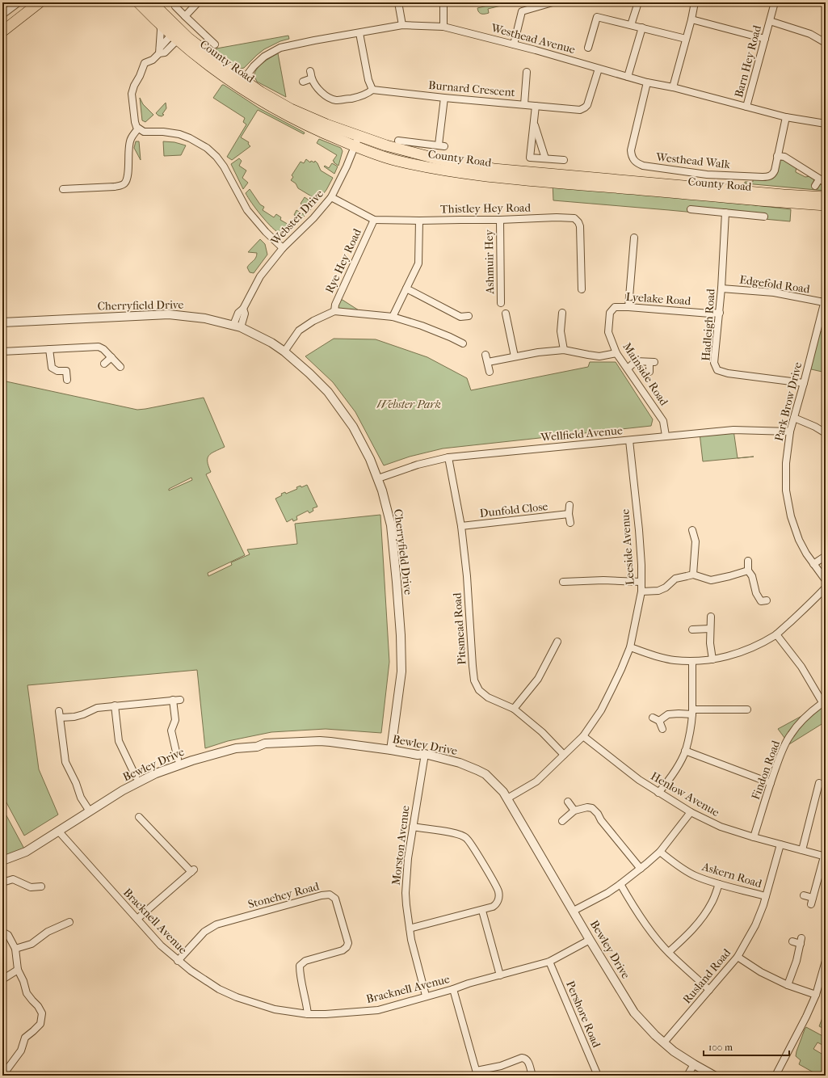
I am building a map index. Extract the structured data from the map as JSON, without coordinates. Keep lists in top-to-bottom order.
{
  "streets": {
    "main road": ["County Road"],
    "street": [
      "Westhead Avenue",
      "Barn Hey Road",
      "Burnard Crescent",
      "Westhead Walk",
      "Thistley Hey Road",
      "Webster Drive",
      "Rye Hey Road",
      "Ashmuir Hey",
      "Edgefold Road",
      "Lyelake Road",
      "Cherryfield Drive",
      "Hadleigh Road",
      "Mainside Road",
      "Park Brow Drive",
      "Wellfield Avenue",
      "Dunfold Close",
      "Leeside Avenue",
      "Pitsmead Road",
      "Bewley Drive",
      "Findon Road",
      "Henlow Avenue",
      "Morston Avenue",
      "Askern Road",
      "Stonehey Road",
      "Bracknell Avenue",
      "Rusland Road",
      "Pershore Road"
    ]
  },
  "crossings": [
    ["Westhead Avenue", "County Road"],
    ["Westhead Avenue", "Barn Hey Road"],
    ["Westhead Avenue", "Burnard Crescent"],
    ["Westhead Avenue", "Westhead Walk"],
    ["County Road", "Webster Drive"],
    ["Thistley Hey Road", "Webster Drive"],
    ["Thistley Hey Road", "Rye Hey Road"],
    ["Thistley Hey Road", "Ashmuir Hey"],
    ["Webster Drive", "Cherryfield Drive"],
    ["Edgefold Road", "Hadleigh Road"],
    ["Edgefold Road", "Park Brow Drive"],
    ["Lyelake Road", "Hadleigh Road"],
    ["Lyelake Road", "Mainside Road"],
    ["Cherryfield Drive", "Wellfield Avenue"],
    ["Cherryfield Drive", "Bewley Drive"],
    ["Hadleigh Road", "Park Brow Drive"],
    ["Mainside Road", "Wellfield Avenue"],
    ["Park Brow Drive", "Wellfield Avenue"],
    ["Wellfield Avenue", "Leeside Avenue"],
    ["Wellfield Avenue", "Pitsmead Road"],
    ["Dunfold Close", "Pitsmead Road"],
    ["Leeside Avenue", "Pitsmead Road"],
    ["Leeside Avenue", "Bewley Drive"],
    ["Leeside Avenue", "Henlow Avenue"],
    ["Bewley Drive", "Morston Avenue"],
    ["Bewley Drive", "Bracknell Avenue"],
    ["Bewley Drive", "Rusland Road"],
    ["Findon Road", "Henlow Avenue"],
    ["Henlow Avenue", "Rusland Road"],
    ["Morston Avenue", "Bracknell Avenue"],
    ["Askern Road", "Rusland Road"],
    ["Stonehey Road", "Bracknell Avenue"],
    ["Bracknell Avenue", "Pershore Road"]
  ],
  "parks": ["Webster Park"],
  "scale_bar": "100 m"
}
